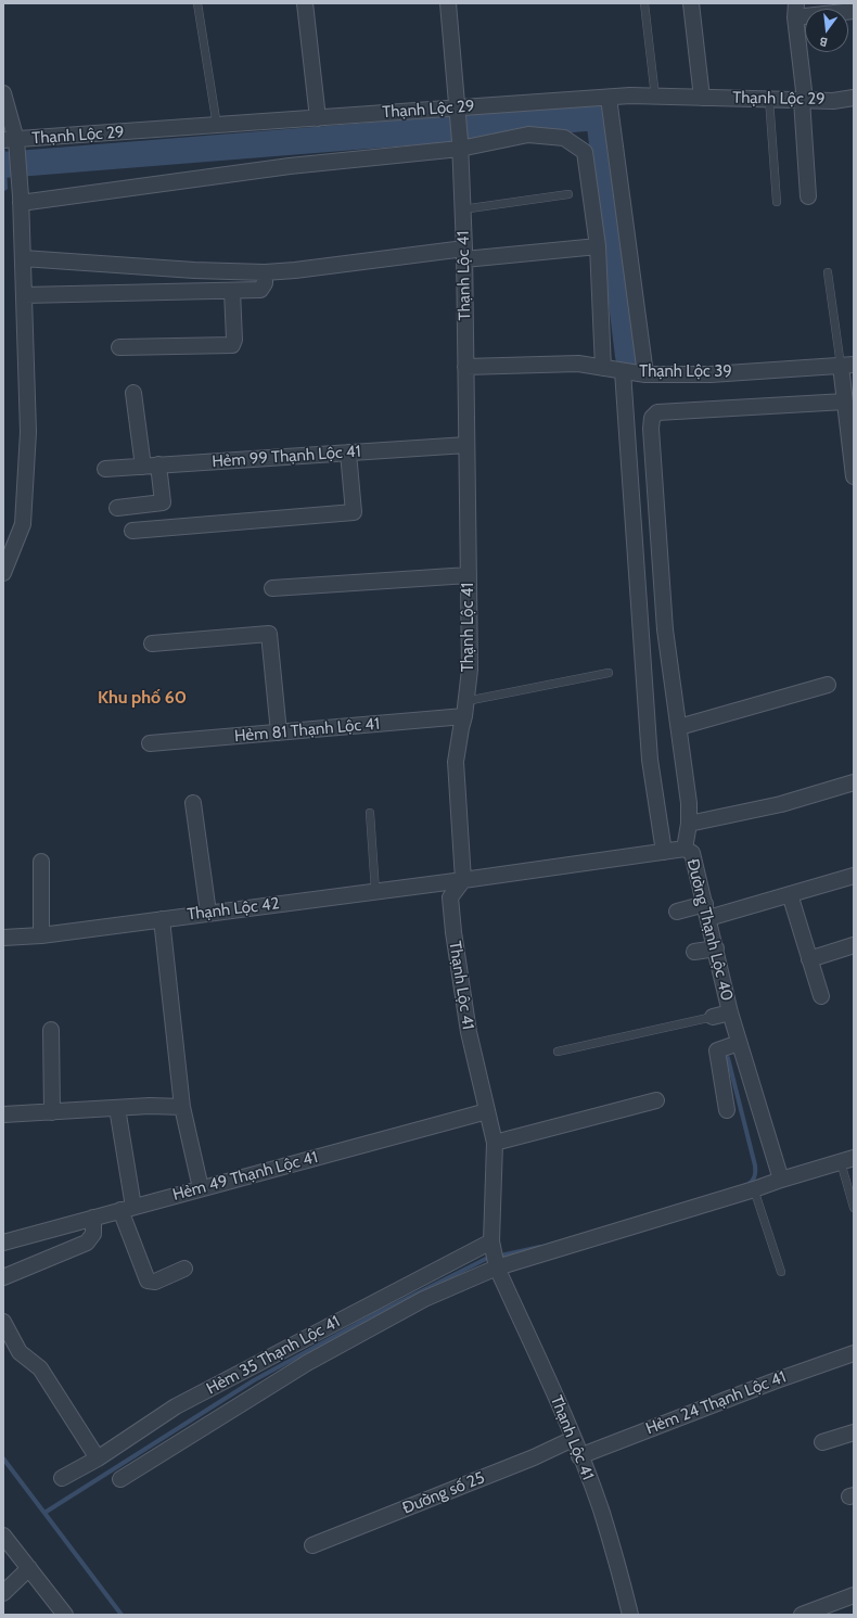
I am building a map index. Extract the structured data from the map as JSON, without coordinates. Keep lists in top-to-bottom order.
{
  "streets": {
    "street": [
      "Thạnh Lộc 29",
      "Thạnh Lộc 41",
      "Thạnh Lộc 39",
      "Hẻm 99 Thạnh Lộc 41",
      "Hẻm 81 Thạnh Lộc 41",
      "Thạnh Lộc 42",
      "Đường Thạnh Lộc 40",
      "Hẻm 49 Thạnh Lộc 41",
      "Hẻm 35 Thạnh Lộc 41",
      "Hẻm 24 Thạnh Lộc 41",
      "Đường số 25"
    ]
  },
  "crossings": [
    ["Thạnh Lộc 29", "Thạnh Lộc 41"],
    ["Thạnh Lộc 41", "Thạnh Lộc 39"],
    ["Thạnh Lộc 41", "Hẻm 99 Thạnh Lộc 41"],
    ["Thạnh Lộc 41", "Hẻm 81 Thạnh Lộc 41"],
    ["Thạnh Lộc 41", "Thạnh Lộc 42"],
    ["Thạnh Lộc 41", "Đường Thạnh Lộc 40"],
    ["Thạnh Lộc 41", "Hẻm 49 Thạnh Lộc 41"],
    ["Thạnh Lộc 41", "Hẻm 35 Thạnh Lộc 41"],
    ["Thạnh Lộc 41", "Hẻm 24 Thạnh Lộc 41"],
    ["Thạnh Lộc 41", "Đường số 25"],
    ["Thạnh Lộc 42", "Đường Thạnh Lộc 40"]
  ],
  "districts": ["Khu phố 60"],
  "north": "bottom"
}
